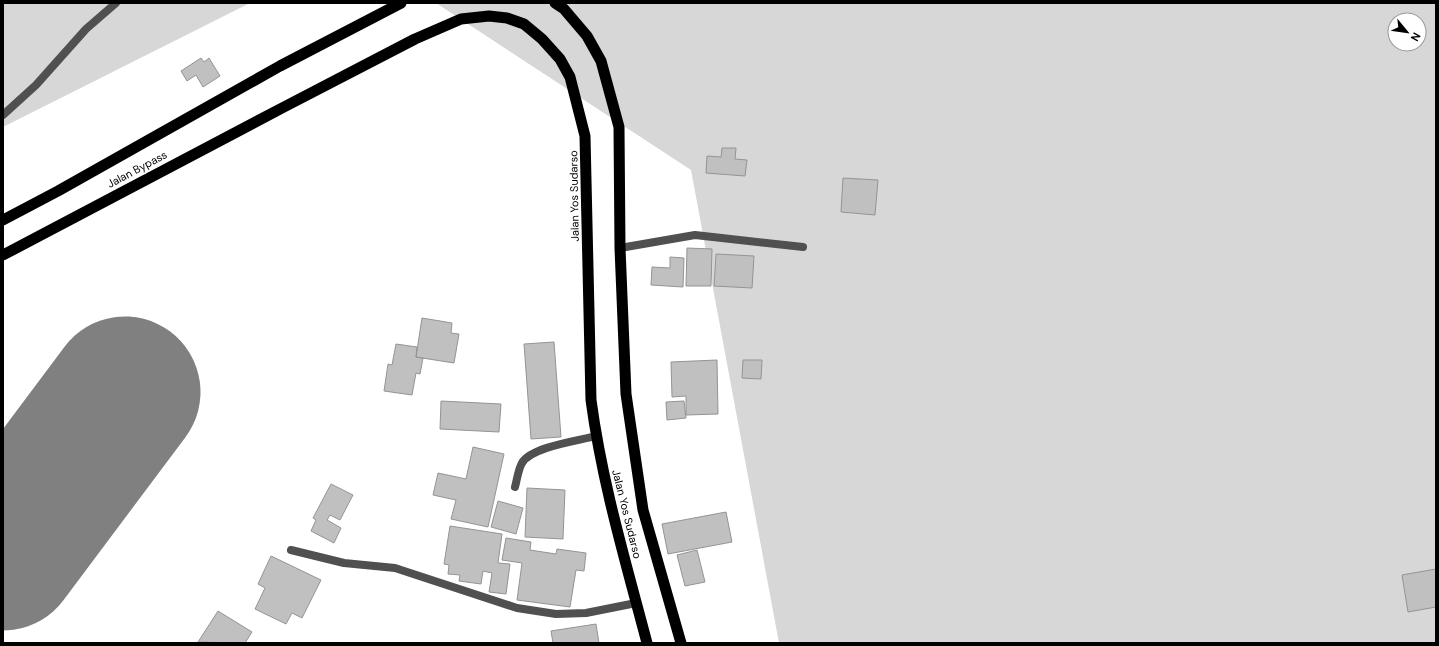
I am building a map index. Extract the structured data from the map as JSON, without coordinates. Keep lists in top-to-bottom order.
{
  "streets": {
    "highway": ["Jalan Bypass", "Jalan Yos Sudarso"]
  },
  "crossings": [
    ["Jalan Bypass", "Jalan Yos Sudarso"]
  ],
  "north": "bottom right"
}
